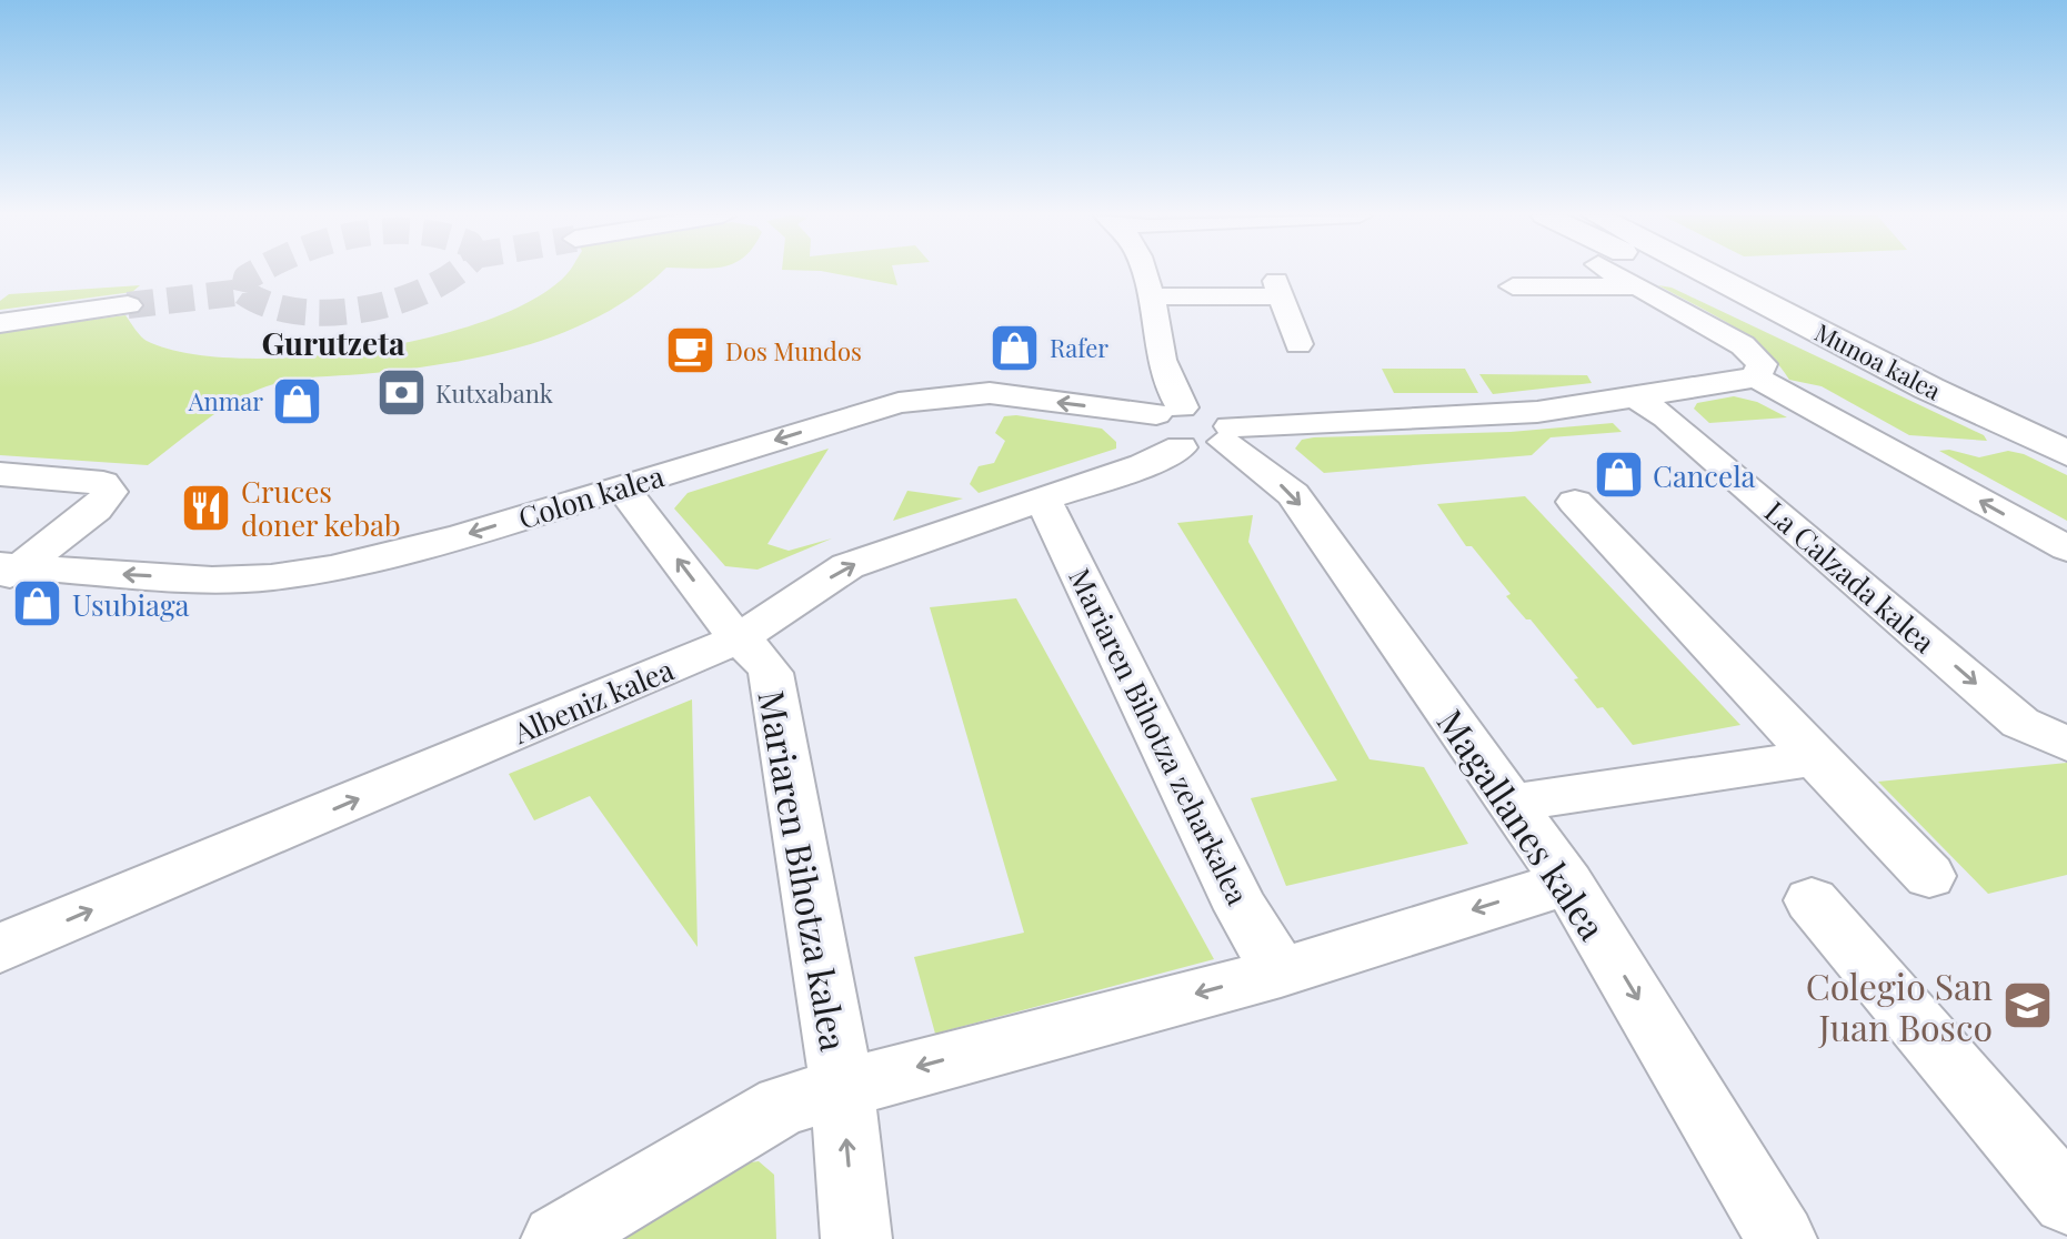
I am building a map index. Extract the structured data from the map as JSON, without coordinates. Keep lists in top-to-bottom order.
{
  "streets": {
    "main road": ["Munoa kalea"],
    "street": [
      "Colon kalea",
      "La Calzada kalea",
      "Albeniz kalea",
      "Mariaren Bihotza zeharkalea",
      "Magallanes kalea",
      "Mariaren Bihotza kalea"
    ]
  },
  "crossings": [
    ["Colon kalea", "Albeniz kalea"],
    ["Colon kalea", "Magallanes kalea"],
    ["Colon kalea", "Mariaren Bihotza kalea"],
    ["Albeniz kalea", "Mariaren Bihotza zeharkalea"],
    ["Albeniz kalea", "Magallanes kalea"],
    ["Albeniz kalea", "Mariaren Bihotza kalea"]
  ],
  "one_way": ["Colon kalea", "Albeniz kalea"],
  "districts": ["Gurutzeta"],
  "places": {
    "shop": [
      "Rafer",
      "Anmar",
      "Cancela",
      "Usubiaga"
    ],
    "cafe": ["Dos Mundos"],
    "bank": ["Kutxabank"],
    "restaurant": ["Cruces doner kebab"],
    "school or university": ["Colegio San Juan Bosco"]
  }
}
